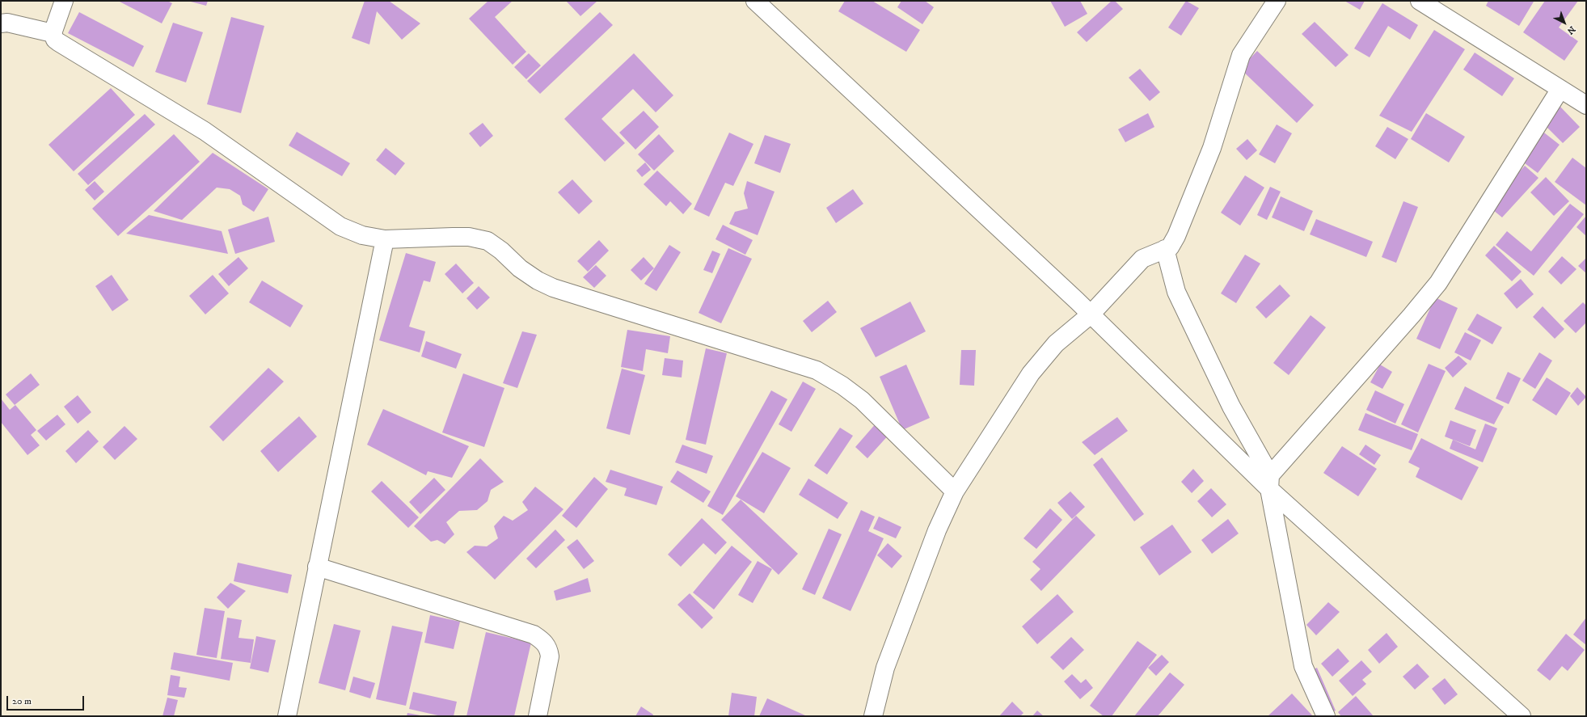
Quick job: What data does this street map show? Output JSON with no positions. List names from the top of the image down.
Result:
{
  "scale_bar": "20 m",
  "north": "bottom right"
}
